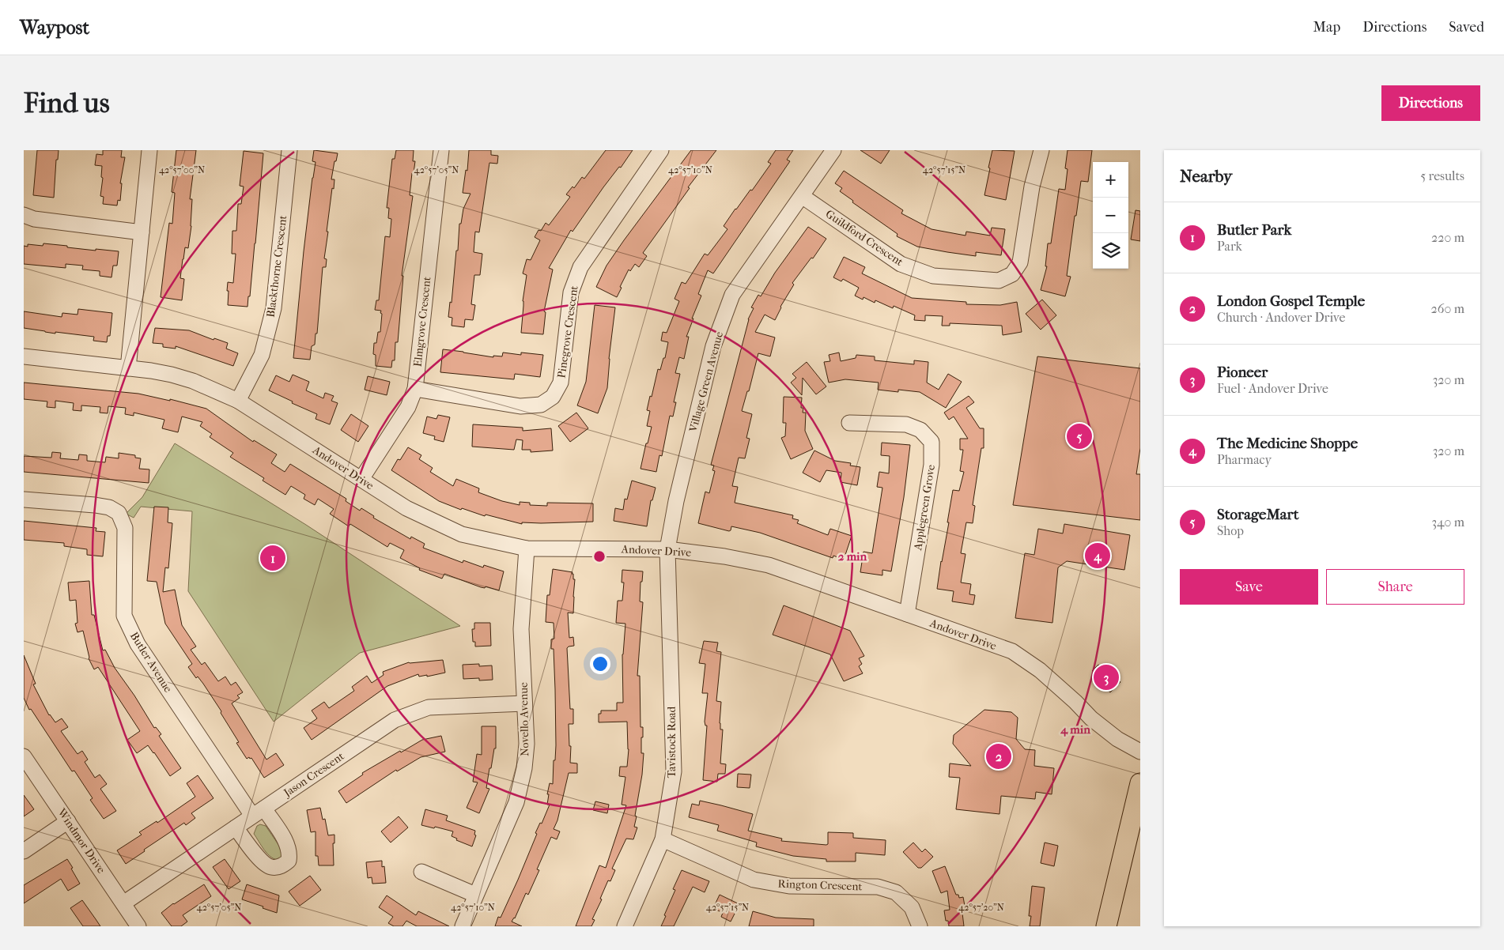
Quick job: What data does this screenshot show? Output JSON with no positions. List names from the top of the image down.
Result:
{
  "streets": {
    "street": [
      "Guildford Crescent",
      "Blackthorne Crescent",
      "Elmgrove Crescent",
      "Pinegrove Crescent",
      "Village Green Avenue",
      "Andover Drive",
      "Applegreen Grove",
      "Butler Avenue",
      "Novello Avenue",
      "Tavistock Road",
      "Jason Crescent",
      "Windmor Drive",
      "Rington Crescent"
    ]
  },
  "crossings": [
    ["Guildford Crescent", "Village Green Avenue"],
    ["Blackthorne Crescent", "Andover Drive"],
    ["Elmgrove Crescent", "Pinegrove Crescent"],
    ["Elmgrove Crescent", "Andover Drive"],
    ["Village Green Avenue", "Andover Drive"],
    ["Village Green Avenue", "Tavistock Road"],
    ["Andover Drive", "Applegreen Grove"],
    ["Andover Drive", "Novello Avenue"],
    ["Andover Drive", "Tavistock Road"],
    ["Butler Avenue", "Jason Crescent"],
    ["Novello Avenue", "Jason Crescent"],
    ["Tavistock Road", "Rington Crescent"],
    ["Jason Crescent", "Windmor Drive"]
  ],
  "page": {
    "header": "Waypost",
    "nav": ["Map", "Directions", "Saved"],
    "buttons": [
      "Directions",
      ["Save", "Share"]
    ],
    "title": "Find us",
    "heading": ["Nearby", "5 results"],
    "map_buttons": ["+", "−"],
    "list": [
      {
        "mark": "1",
        "name": "Butler Park",
        "note": "Park",
        "value": "220 m"
      },
      {
        "mark": "2",
        "name": "London Gospel Temple",
        "note": "Church · Andover Drive",
        "value": "260 m"
      },
      {
        "mark": "3",
        "name": "Pioneer",
        "note": "Fuel · Andover Drive",
        "value": "320 m"
      },
      {
        "mark": "4",
        "name": "The Medicine Shoppe",
        "note": "Pharmacy",
        "value": "320 m"
      },
      {
        "mark": "5",
        "name": "StorageMart",
        "note": "Shop",
        "value": "340 m"
      }
    ],
    "pins": [
      "5",
      "4",
      "1",
      "3",
      "2"
    ]
  },
  "coordinates": [
    "42°57'00\"N",
    "42°57'05\"N",
    "42°57'10\"N",
    "42°57'15\"N",
    "42°57'20\"N"
  ],
  "rings": ["2 min", "4 min"]
}
